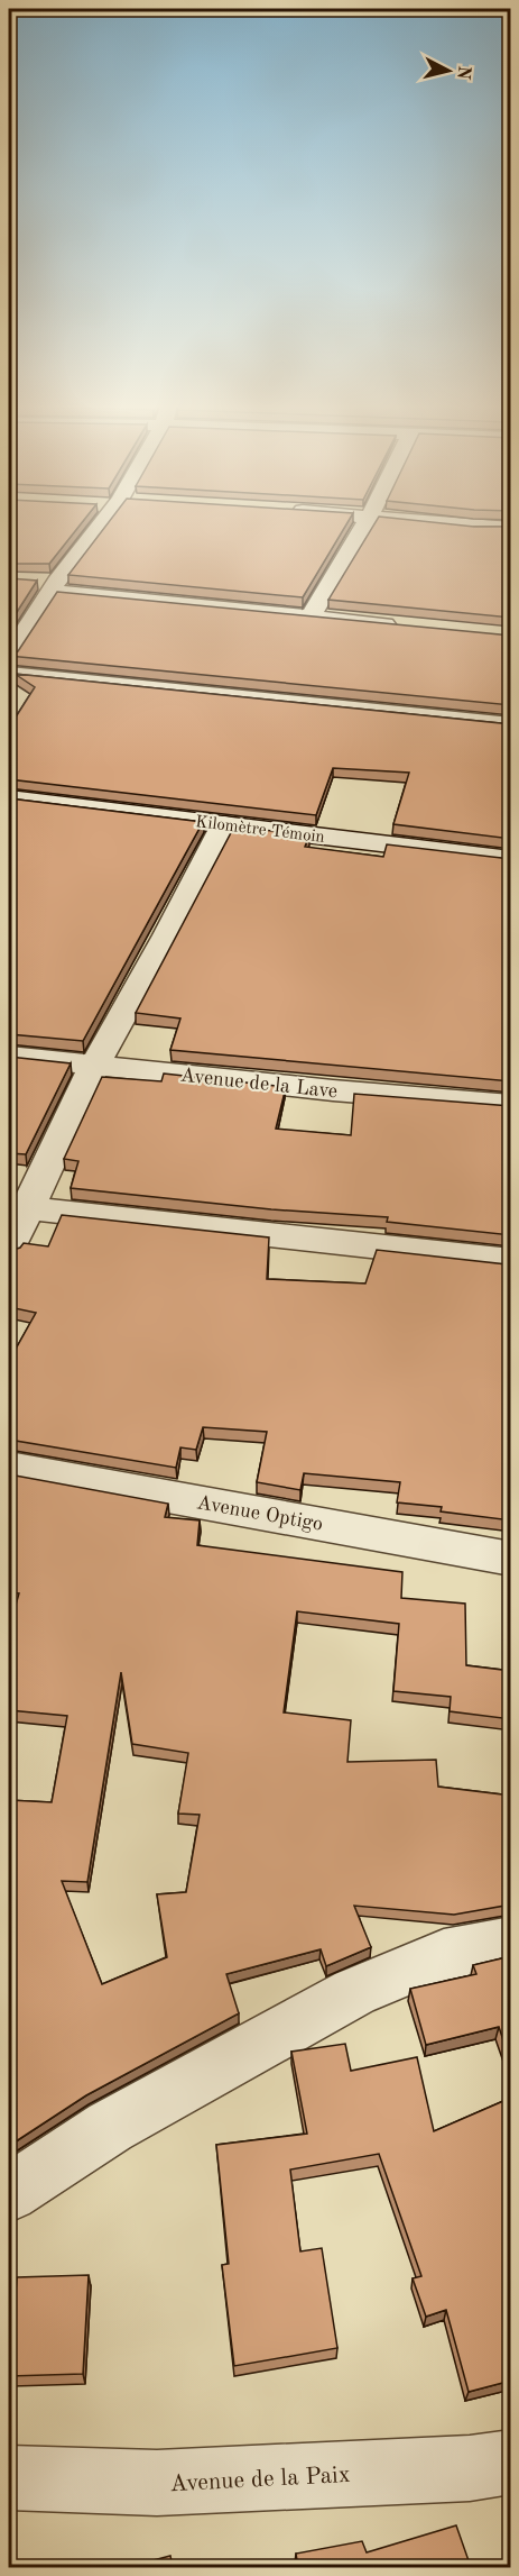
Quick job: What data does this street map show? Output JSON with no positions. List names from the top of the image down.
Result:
{
  "streets": {
    "street": [
      "Kilomètre Témoin",
      "Avenue de la Lave",
      "Avenue Optigo",
      "Avenue de la Paix"
    ]
  },
  "north": "right"
}
